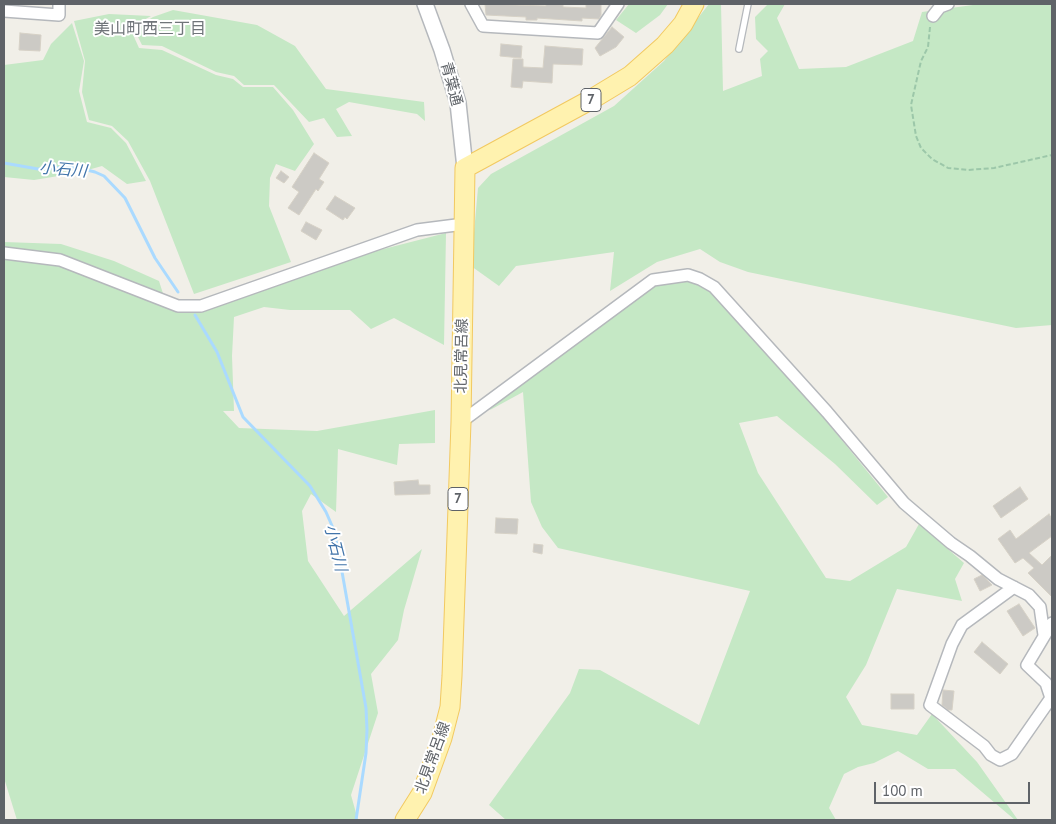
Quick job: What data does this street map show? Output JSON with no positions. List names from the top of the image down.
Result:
{
  "streets": {
    "main road": ["7", "北見常呂線"],
    "street": ["青葉通"]
  },
  "crossings": [
    ["青葉通", "7"],
    ["青葉通", "北見常呂線"],
    ["7", "北見常呂線"]
  ],
  "districts": ["美山町西三丁目"],
  "water": ["小石川"],
  "scale_bar": "100 m"
}
